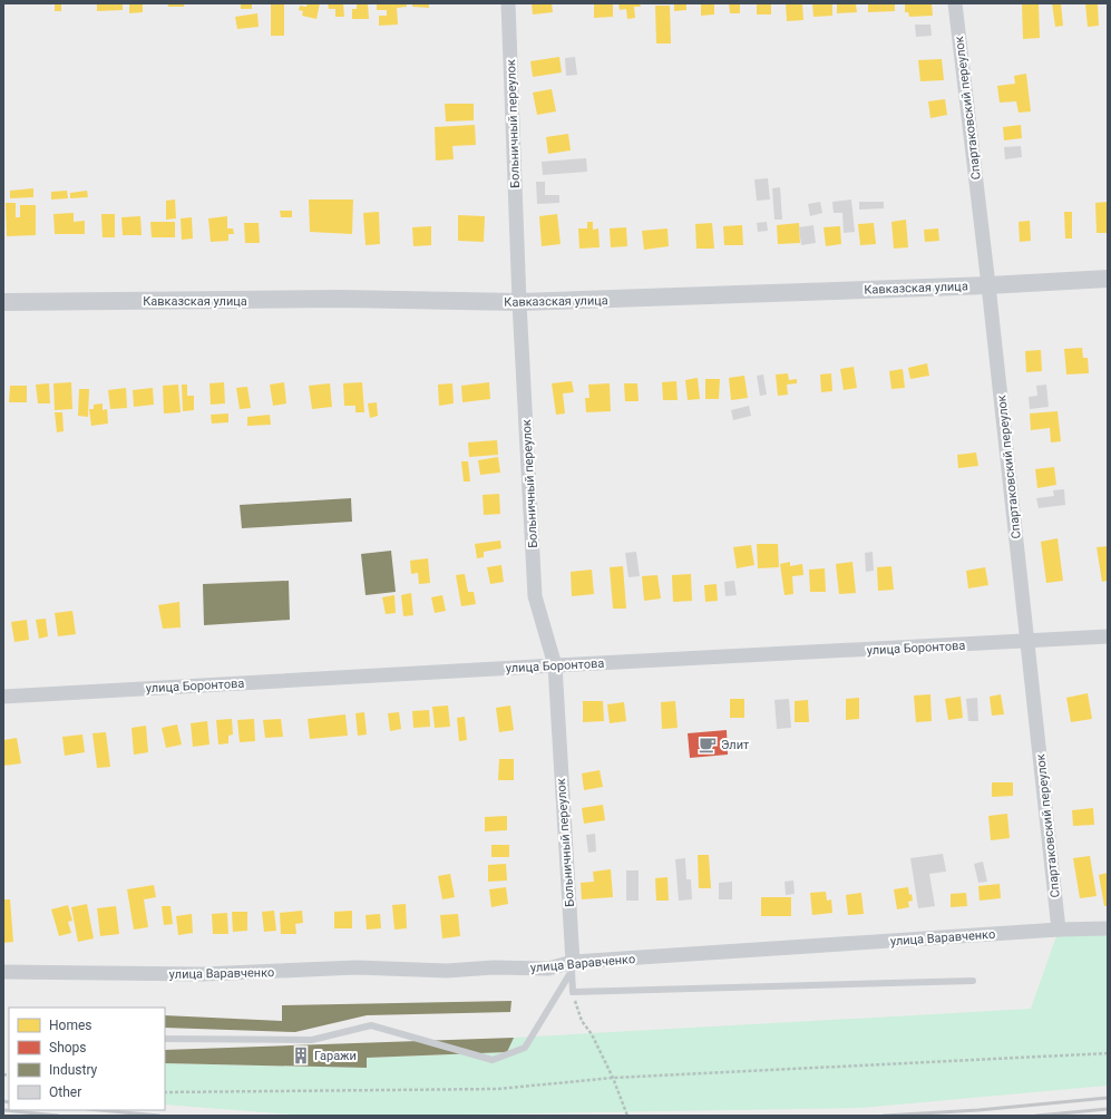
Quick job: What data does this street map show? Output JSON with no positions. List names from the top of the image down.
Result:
{
  "streets": {
    "street": [
      "Спартаковский переулок",
      "Больничный переулок",
      "Кавказская улица",
      "улица Боронтова",
      "улица Варавченко"
    ]
  },
  "crossings": [
    ["Спартаковский переулок", "Кавказская улица"],
    ["Спартаковский переулок", "улица Боронтова"],
    ["Спартаковский переулок", "улица Варавченко"],
    ["Больничный переулок", "Кавказская улица"],
    ["Больничный переулок", "улица Боронтова"],
    ["Больничный переулок", "улица Варавченко"]
  ],
  "places": {
    "cafe": ["Элит"],
    "building": ["Гаражи"]
  },
  "legend": [
    "Homes",
    "Shops",
    "Industry",
    "Other"
  ]
}
